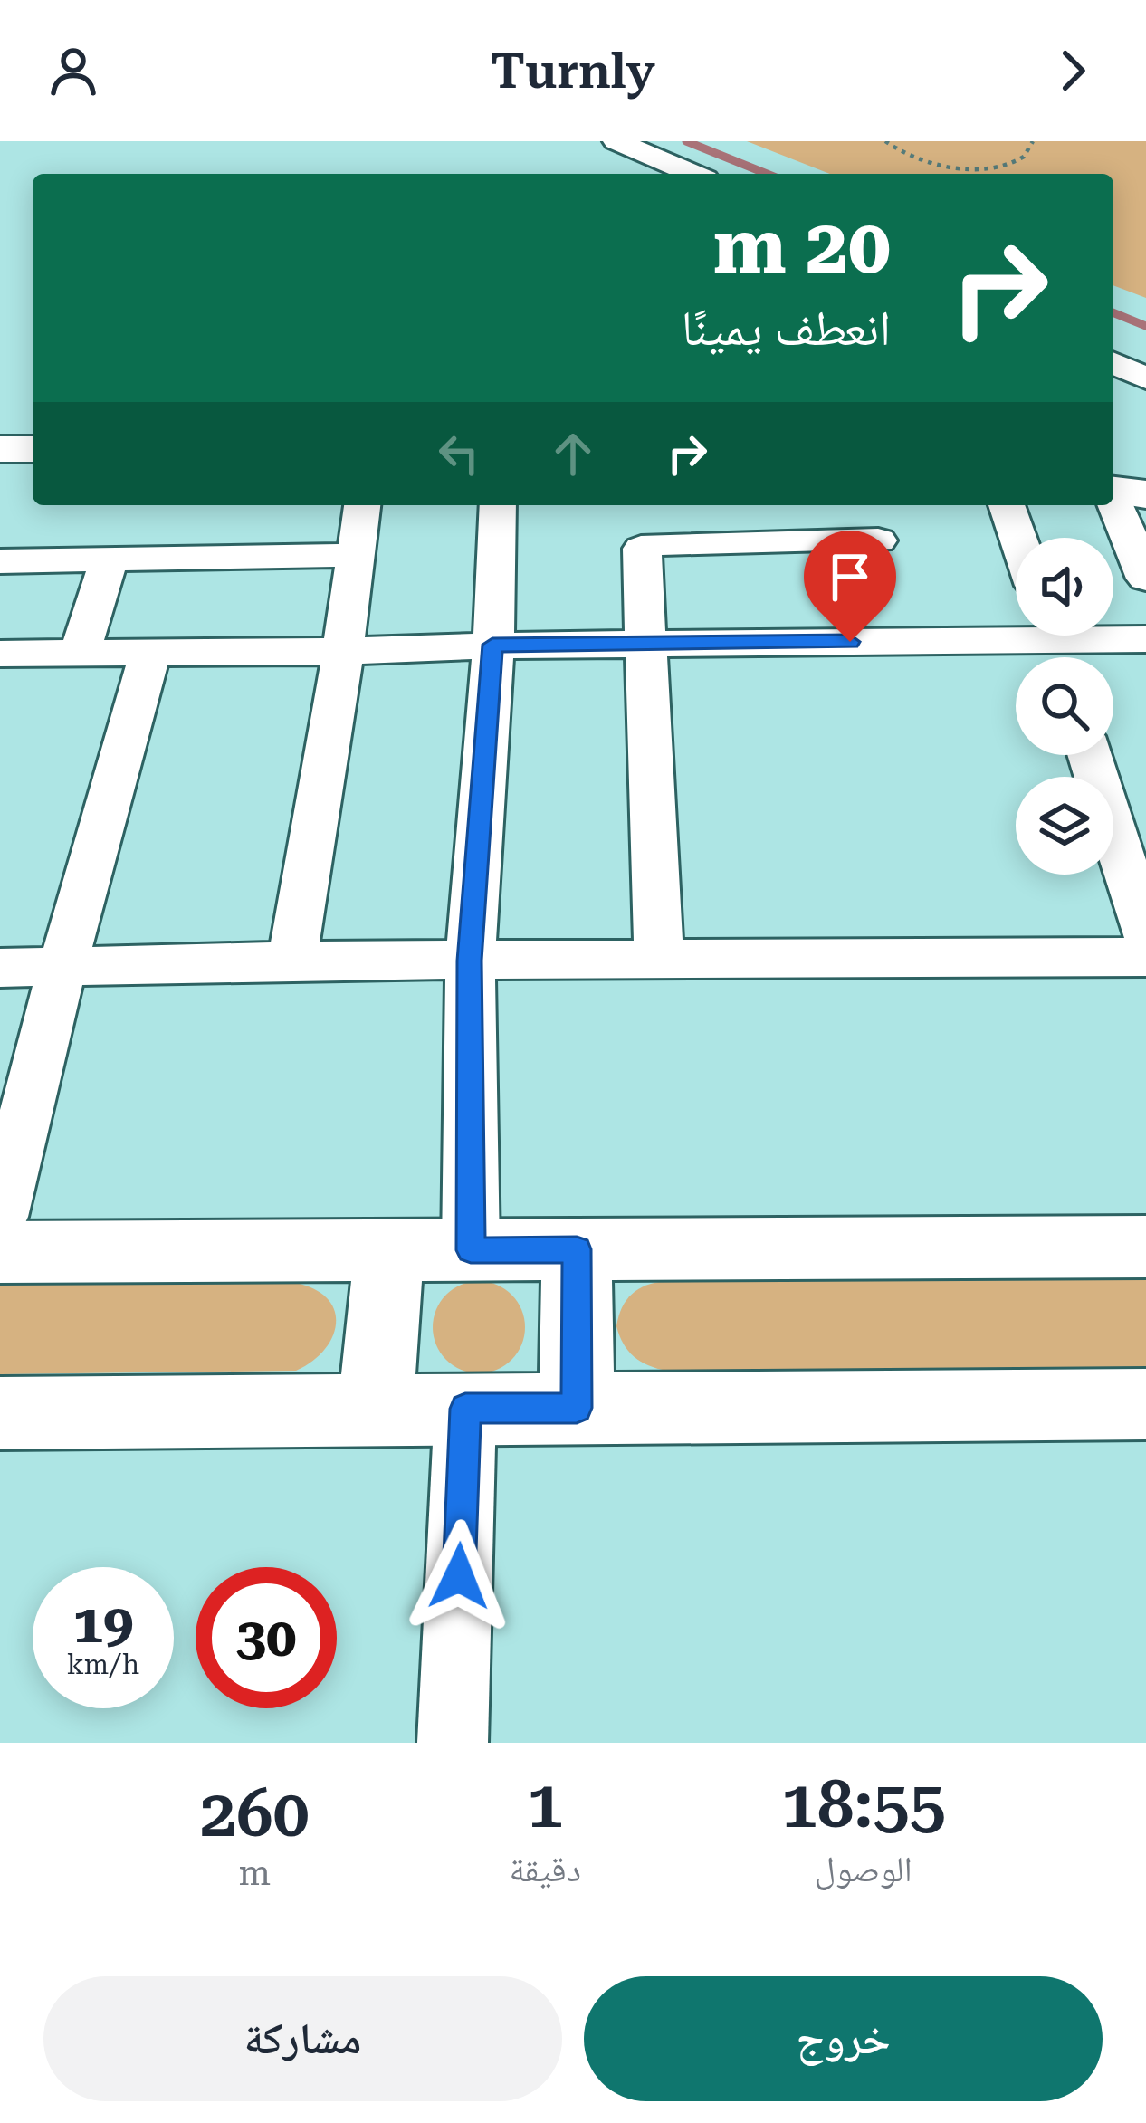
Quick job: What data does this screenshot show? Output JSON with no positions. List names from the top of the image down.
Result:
{
  "page": {
    "header": "Turnly",
    "turn": ["20 m", "انعطف يمينًا"],
    "speed": "19 km/h",
    "limit": "30",
    "eta": [
      "18:55",
      "الوصول",
      "1",
      "دقيقة",
      "260",
      "m"
    ],
    "buttons": ["خروج", "مشاركة"]
  }
}
